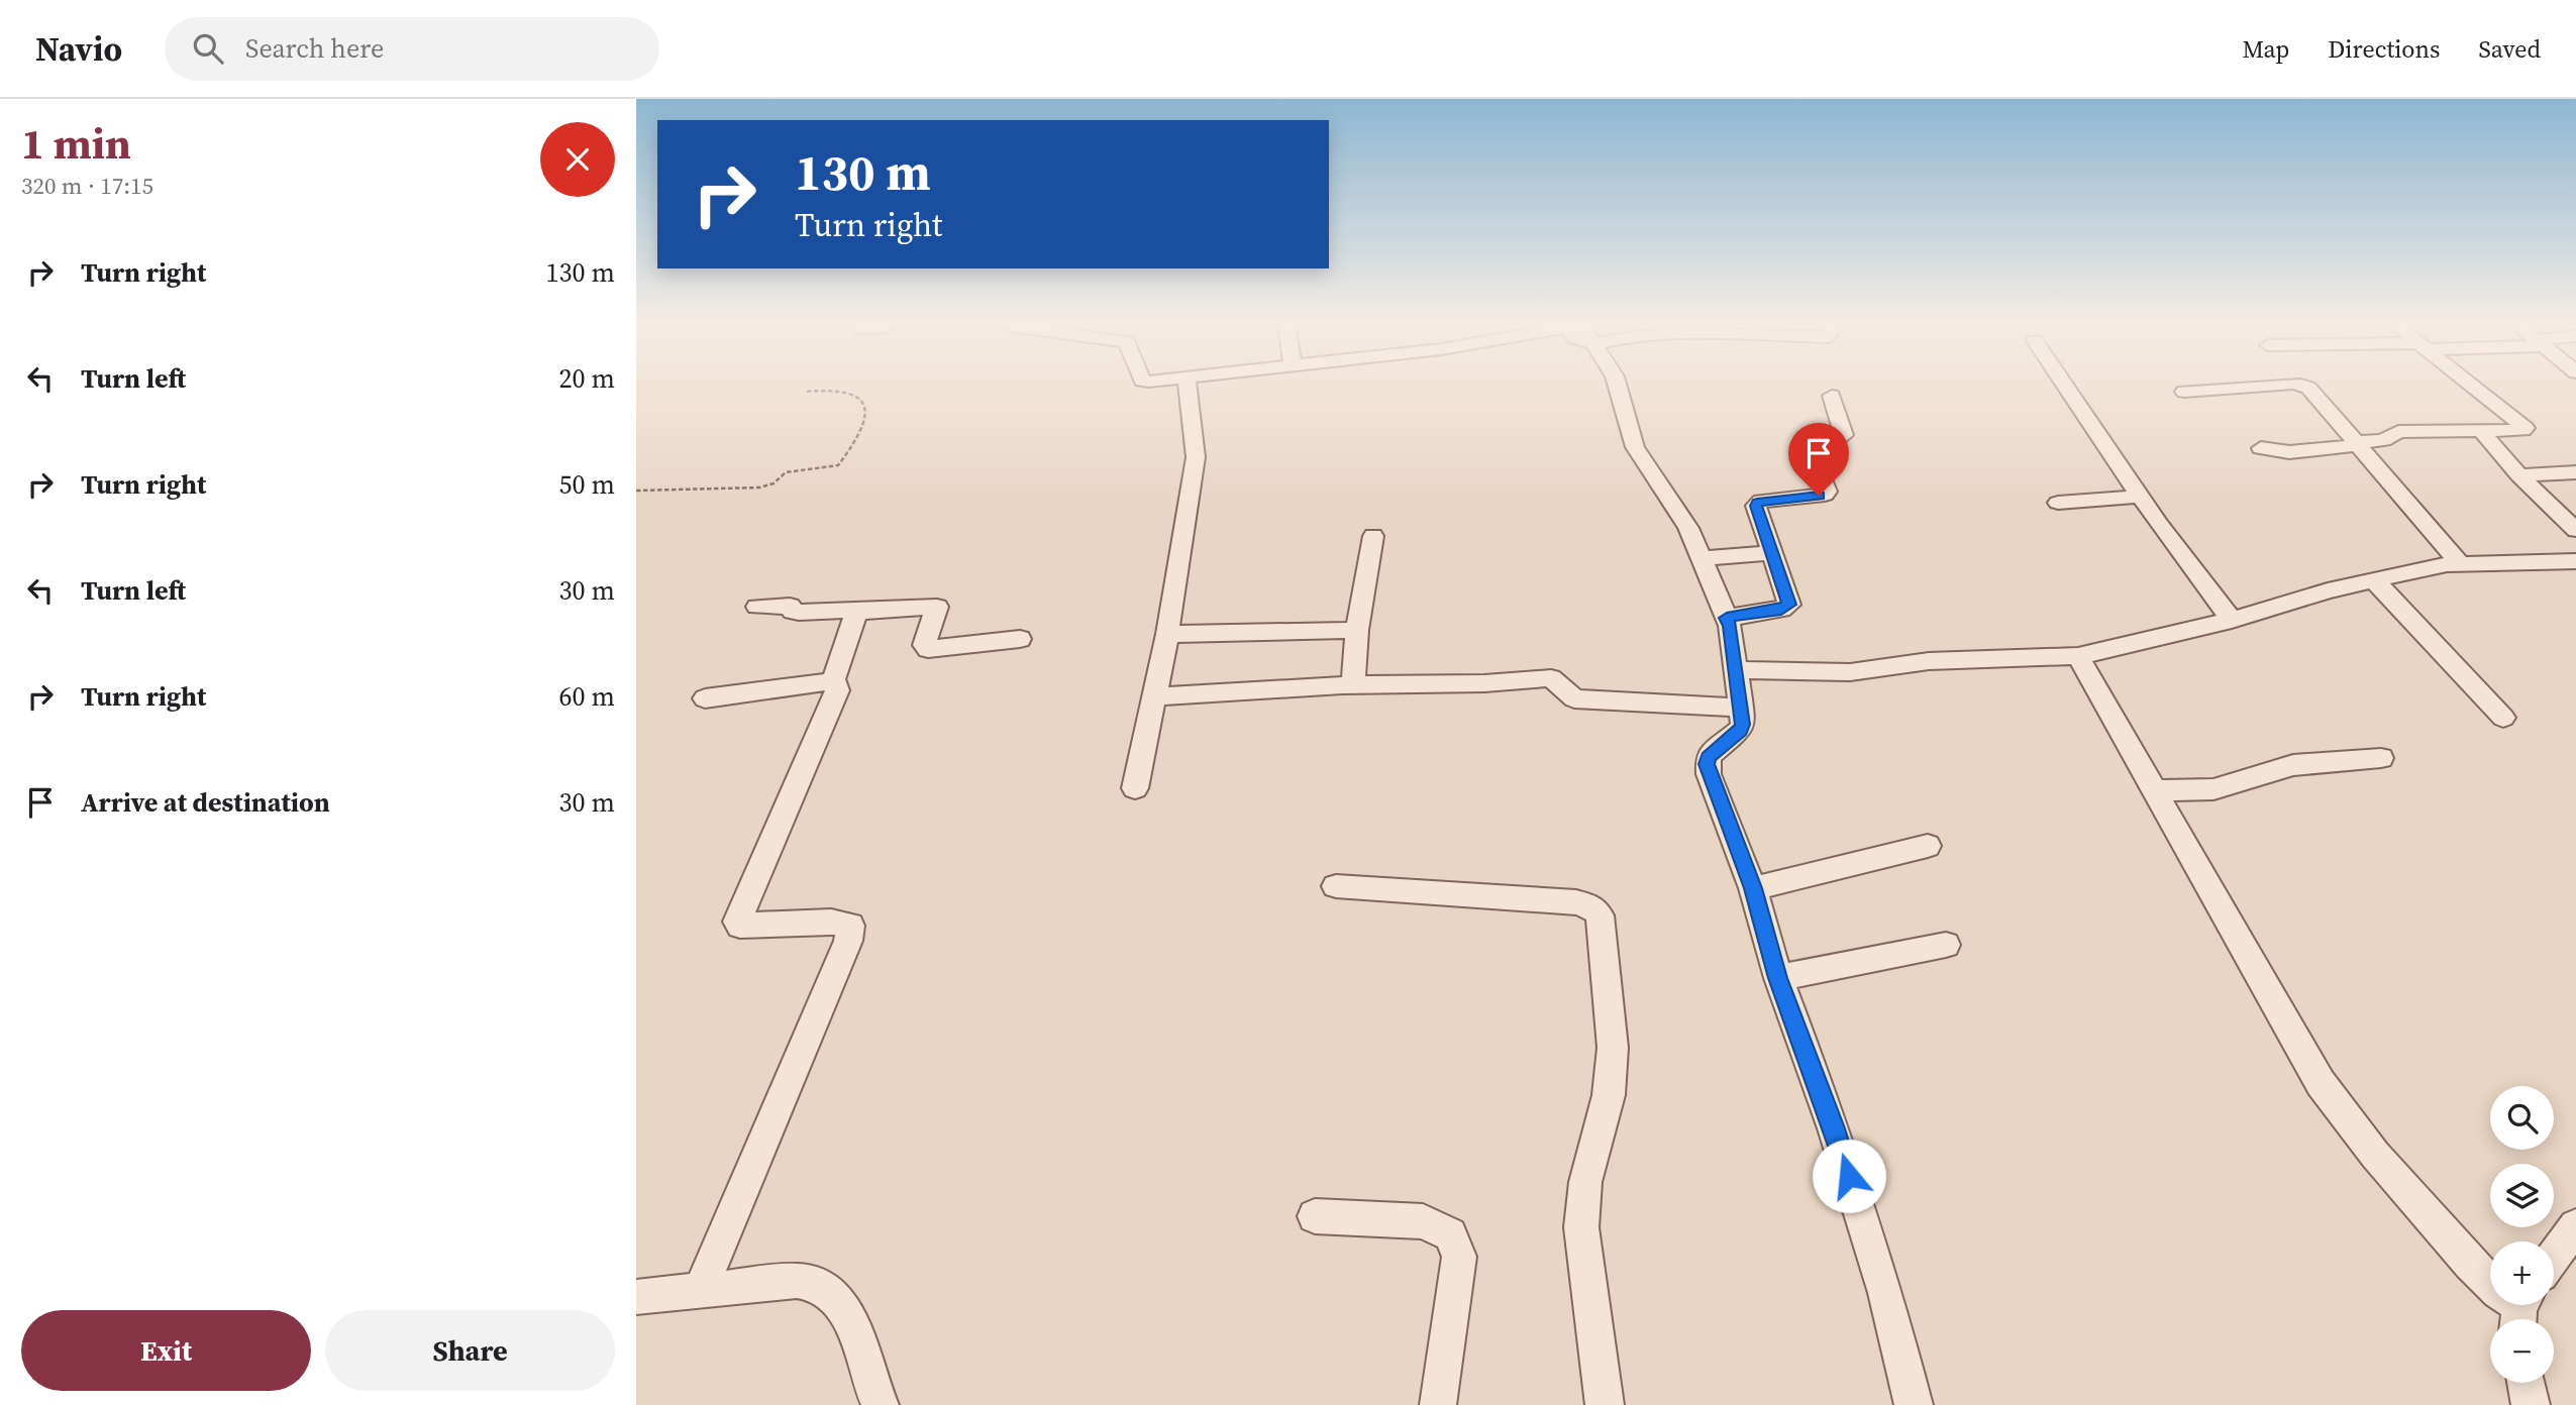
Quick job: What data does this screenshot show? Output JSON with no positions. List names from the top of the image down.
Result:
{
  "page": {
    "header": "Navio",
    "search": "Search here",
    "nav": ["Map", "Directions", "Saved"],
    "heading": ["1 min", "320 m · 17:15"],
    "turn": ["130 m", "Turn right"],
    "list": [
      {
        "name": "Turn right",
        "value": "130 m"
      },
      {
        "name": "Turn left",
        "value": "20 m"
      },
      {
        "name": "Turn right",
        "value": "50 m"
      },
      {
        "name": "Turn left",
        "value": "30 m"
      },
      {
        "name": "Turn right",
        "value": "60 m"
      },
      {
        "name": "Arrive at destination",
        "value": "30 m"
      }
    ],
    "map_buttons": ["+", "−"],
    "buttons": ["Exit", "Share"]
  }
}
